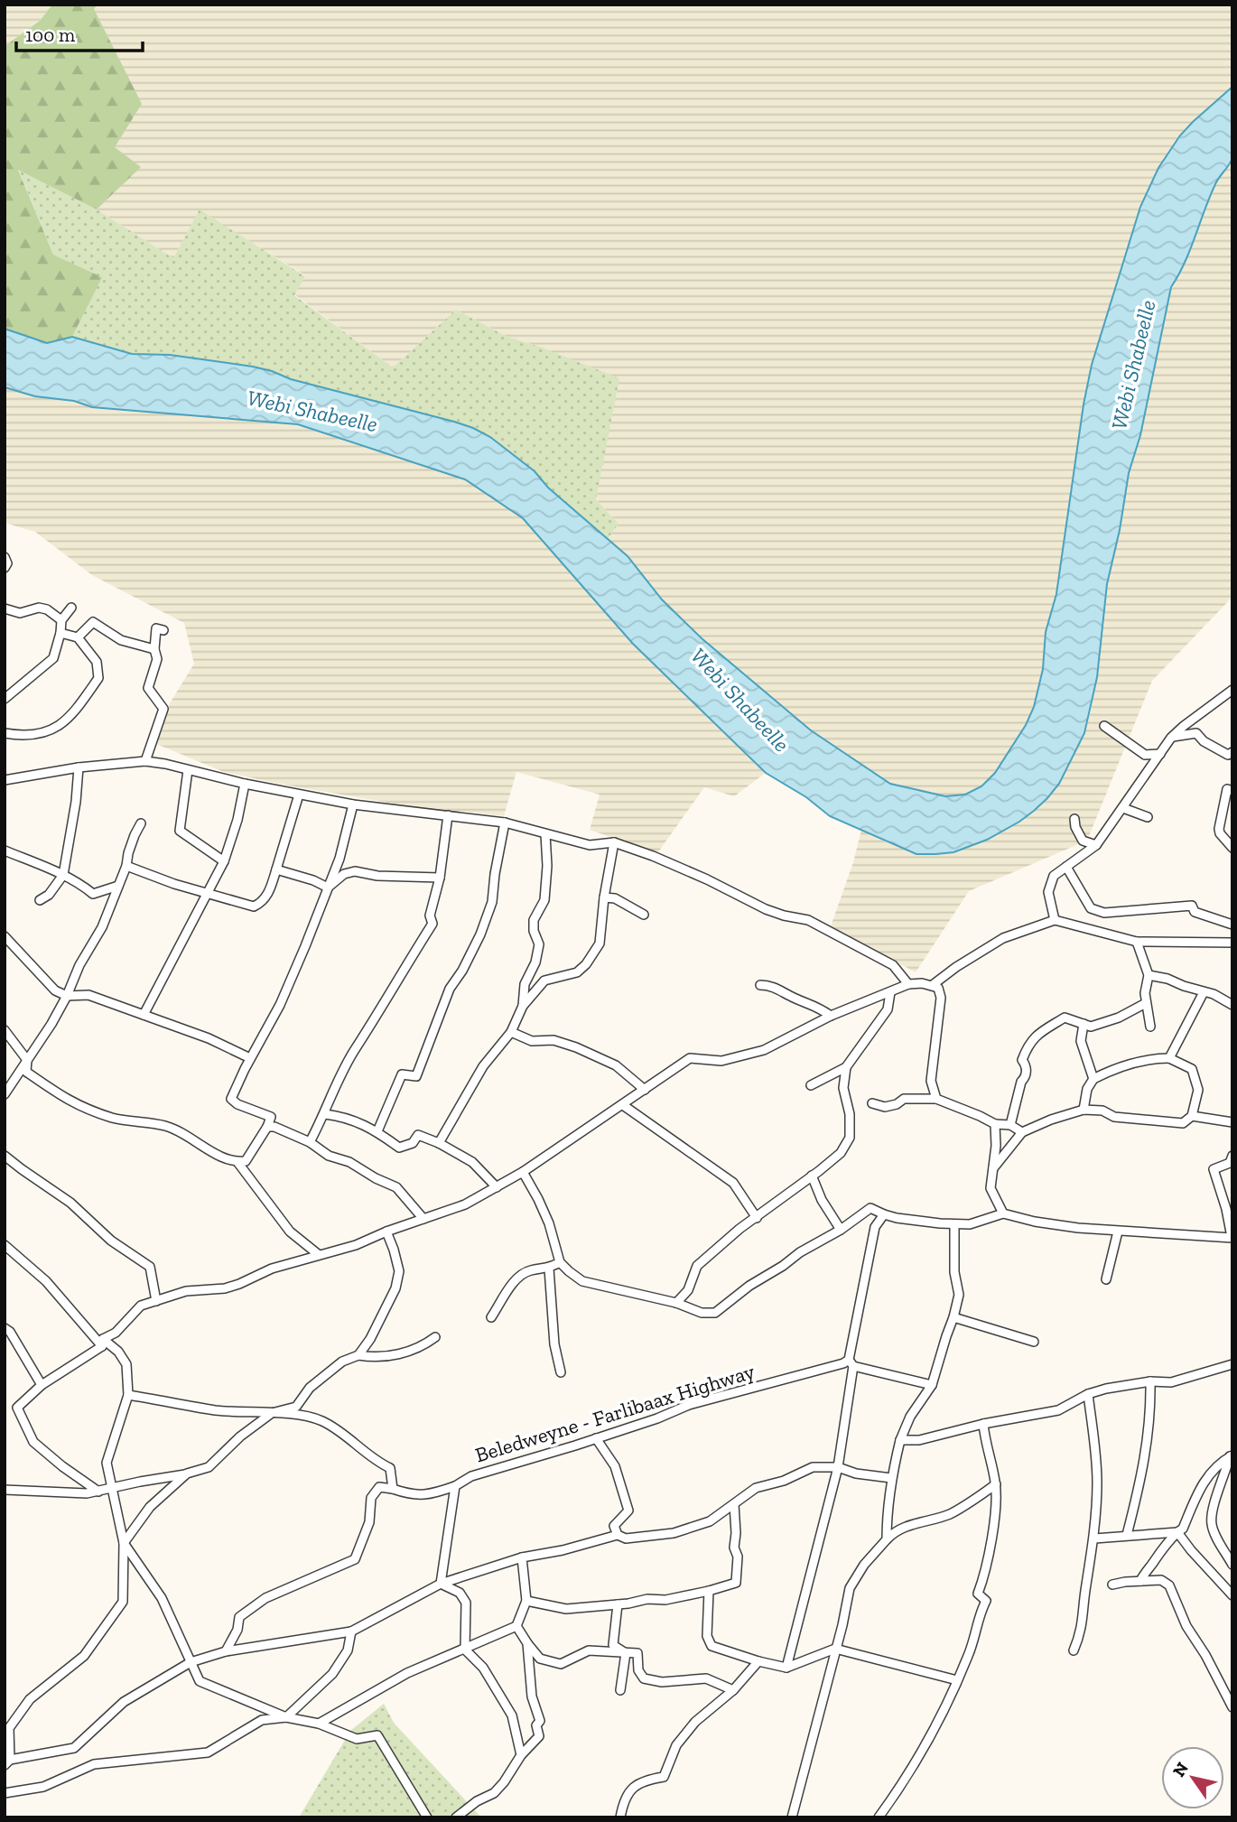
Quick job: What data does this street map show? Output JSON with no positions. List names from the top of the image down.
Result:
{
  "streets": {
    "street": ["Beledweyne - Farlibaax Highway"]
  },
  "water": ["Webi Shabeelle"],
  "scale_bar": "100 m",
  "north": "top left"
}
